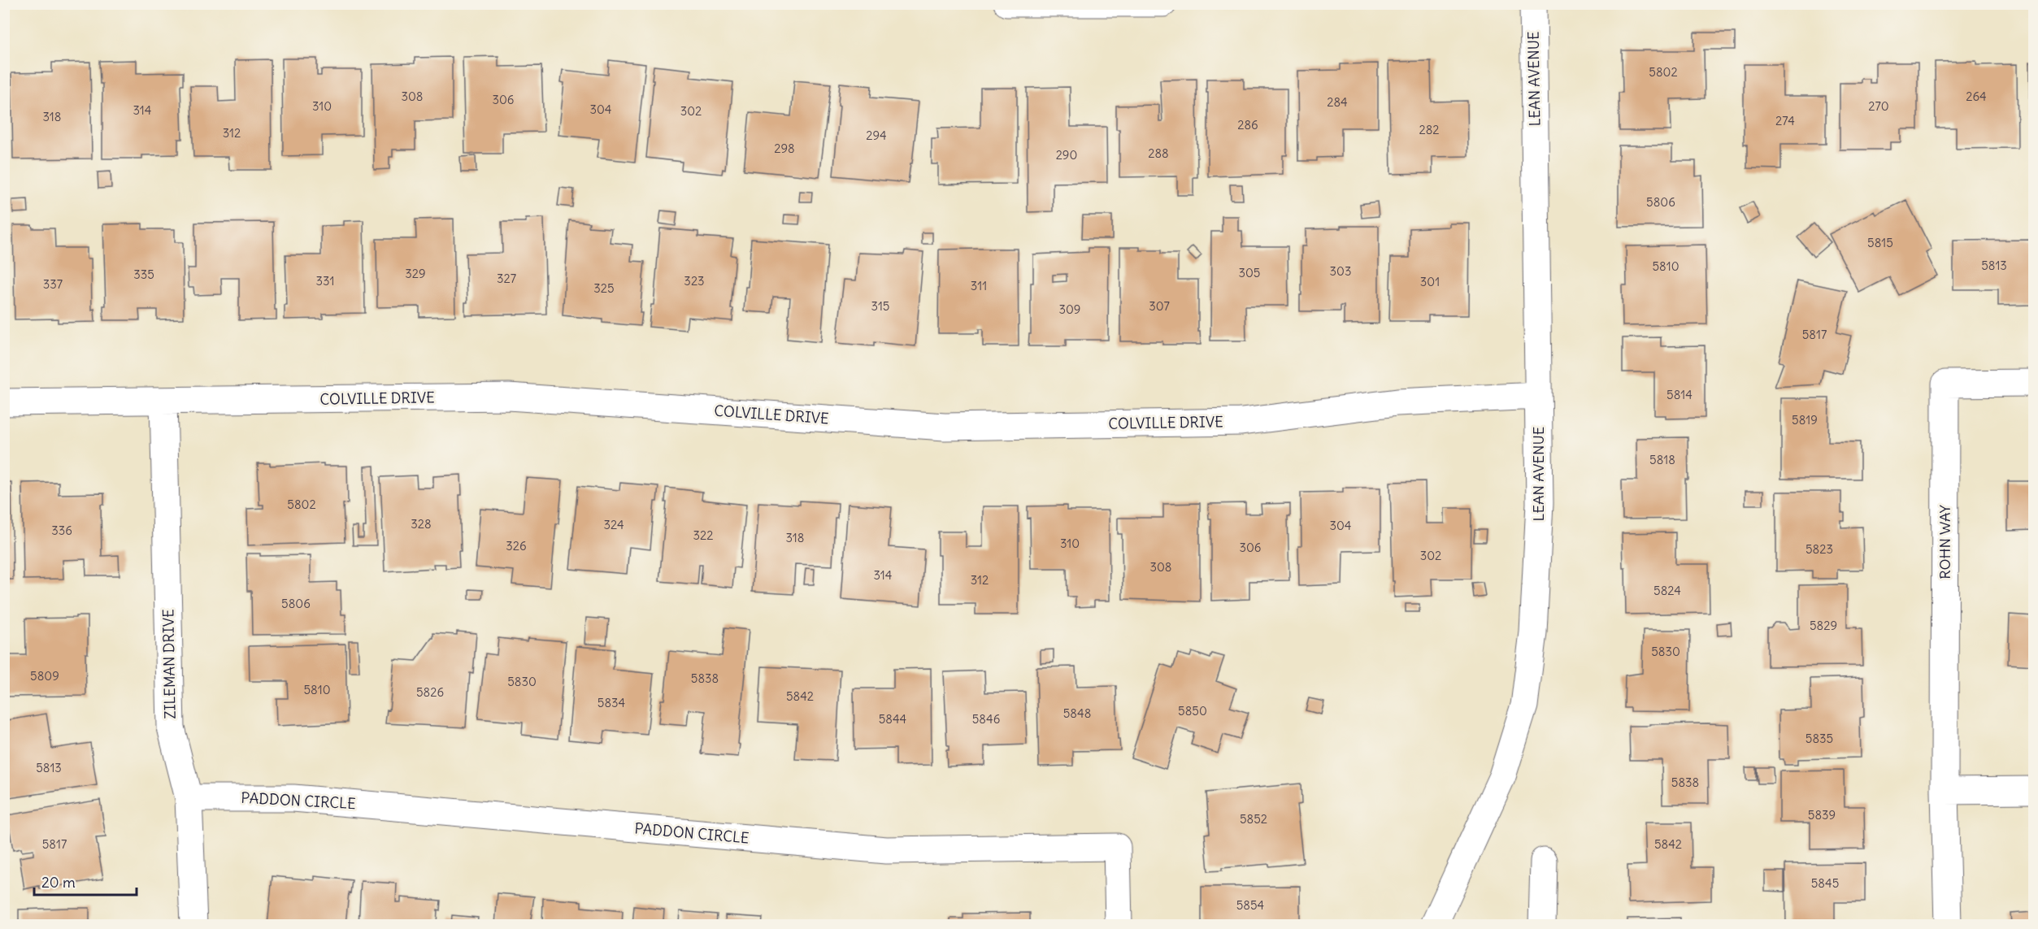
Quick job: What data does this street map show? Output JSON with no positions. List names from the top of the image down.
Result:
{
  "streets": {
    "street": [
      "LEAN AVENUE",
      "COLVILLE DRIVE",
      "ROHN WAY",
      "ZILEMAN DRIVE",
      "PADDON CIRCLE"
    ]
  },
  "crossings": [
    ["LEAN AVENUE", "COLVILLE DRIVE"],
    ["COLVILLE DRIVE", "ZILEMAN DRIVE"],
    ["ZILEMAN DRIVE", "PADDON CIRCLE"]
  ],
  "house_numbers": [
    "5802",
    "308",
    "264",
    "306",
    "284",
    "310",
    "270",
    "304",
    "314",
    "302",
    "318",
    "274",
    "286",
    "282",
    "312",
    "294",
    "298",
    "288",
    "290",
    "5806",
    "5815",
    "5813",
    "5810",
    "303",
    "305",
    "329",
    "335",
    "327",
    "331",
    "323",
    "301",
    "337",
    "311",
    "325",
    "315",
    "307",
    "309",
    "5817",
    "5814",
    "5819",
    "5818",
    "5802",
    "328",
    "324",
    "304",
    "336",
    "322",
    "318",
    "310",
    "326",
    "306",
    "5823",
    "302",
    "308",
    "314",
    "312",
    "5824",
    "5806",
    "5829",
    "5830",
    "5809",
    "5838",
    "5830",
    "5810",
    "5826",
    "5842",
    "5834",
    "5850",
    "5848",
    "5844",
    "5846",
    "5835",
    "5813",
    "5838",
    "5839",
    "5852",
    "5817",
    "5842",
    "5845",
    "5854"
  ],
  "scale_bar": "20 m"
}
